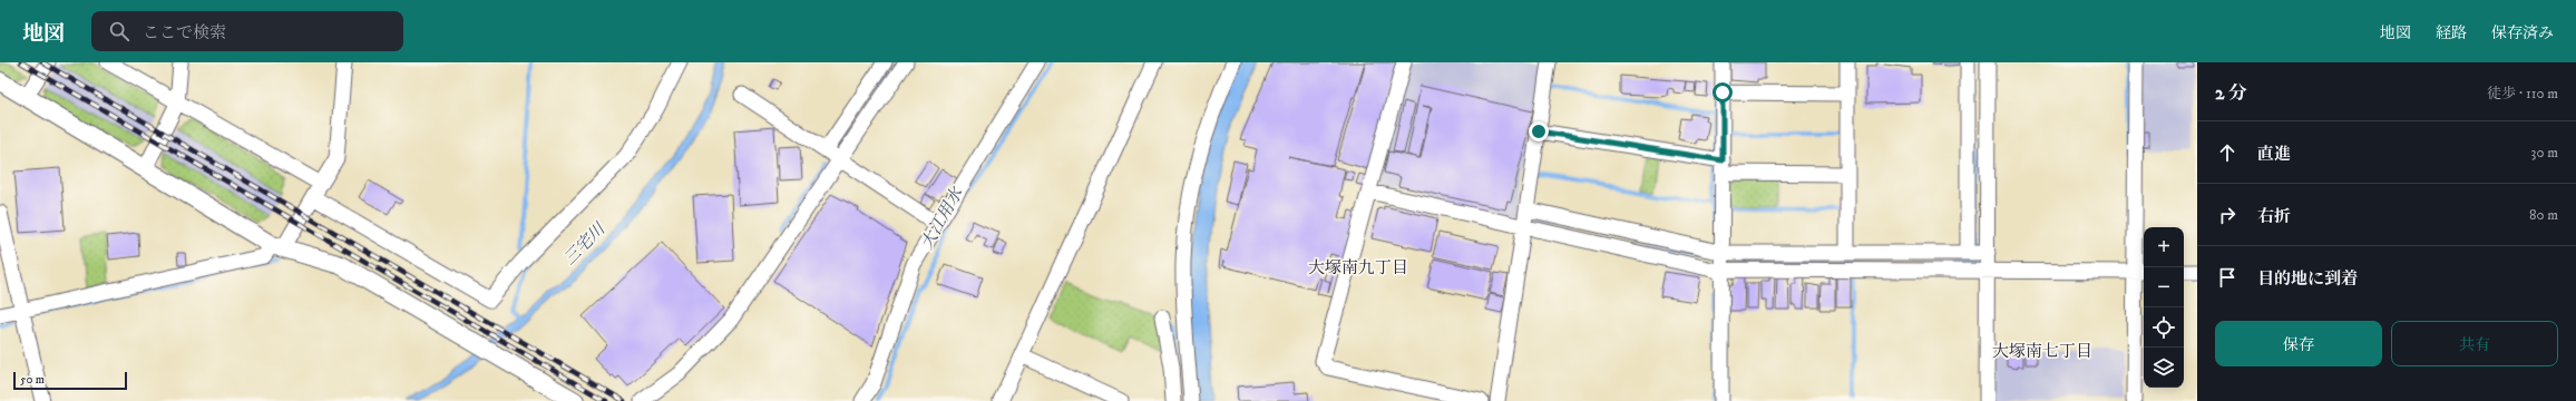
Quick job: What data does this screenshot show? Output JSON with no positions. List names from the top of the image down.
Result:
{
  "districts": ["大塚南九丁目", "大塚南七丁目"],
  "water": ["大江用水", "三宅川"],
  "scale_bar": "50 m",
  "page": {
    "header": "地図",
    "search": "ここで検索",
    "nav": ["地図", "経路", "保存済み"],
    "heading": ["2 分", "徒歩 · 110 m"],
    "list": [
      ["直進", "30 m"],
      ["右折", "80 m"],
      "目的地に到着"
    ],
    "map_buttons": ["+", "−"],
    "buttons": ["保存", "共有"],
    "scale": "50 m"
  }
}
